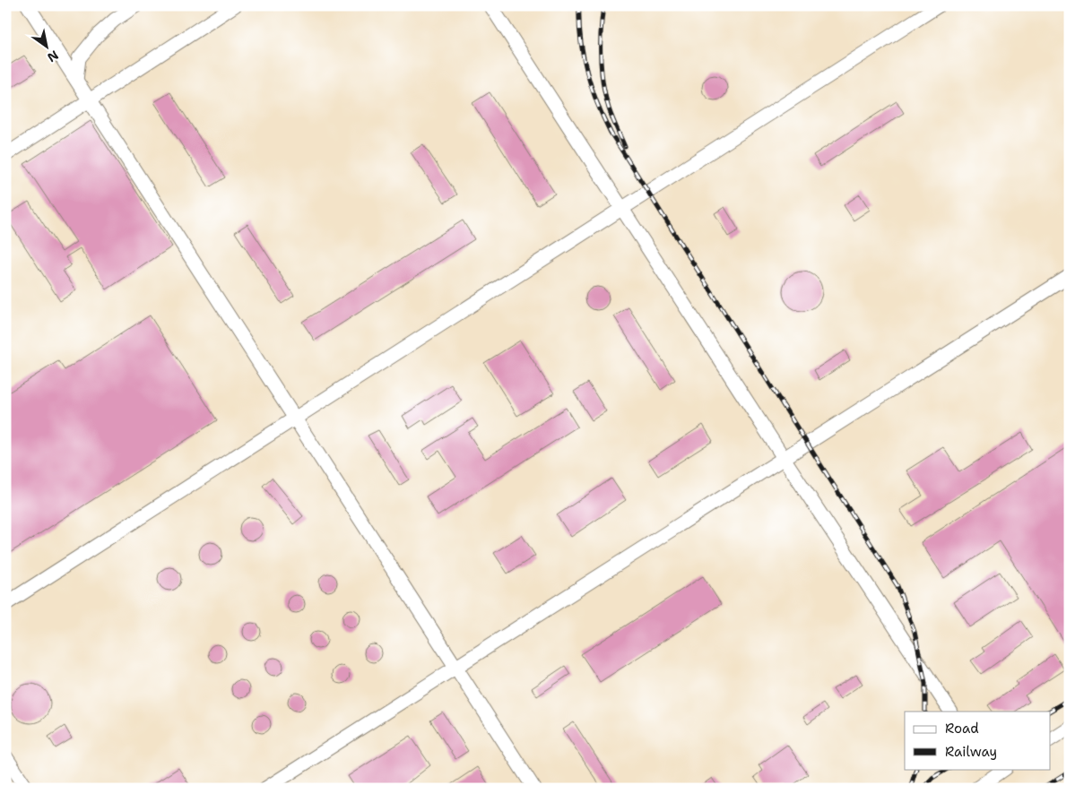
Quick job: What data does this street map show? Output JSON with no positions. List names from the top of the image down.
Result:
{
  "legend": ["Road", "Railway"],
  "north": "bottom right"
}
